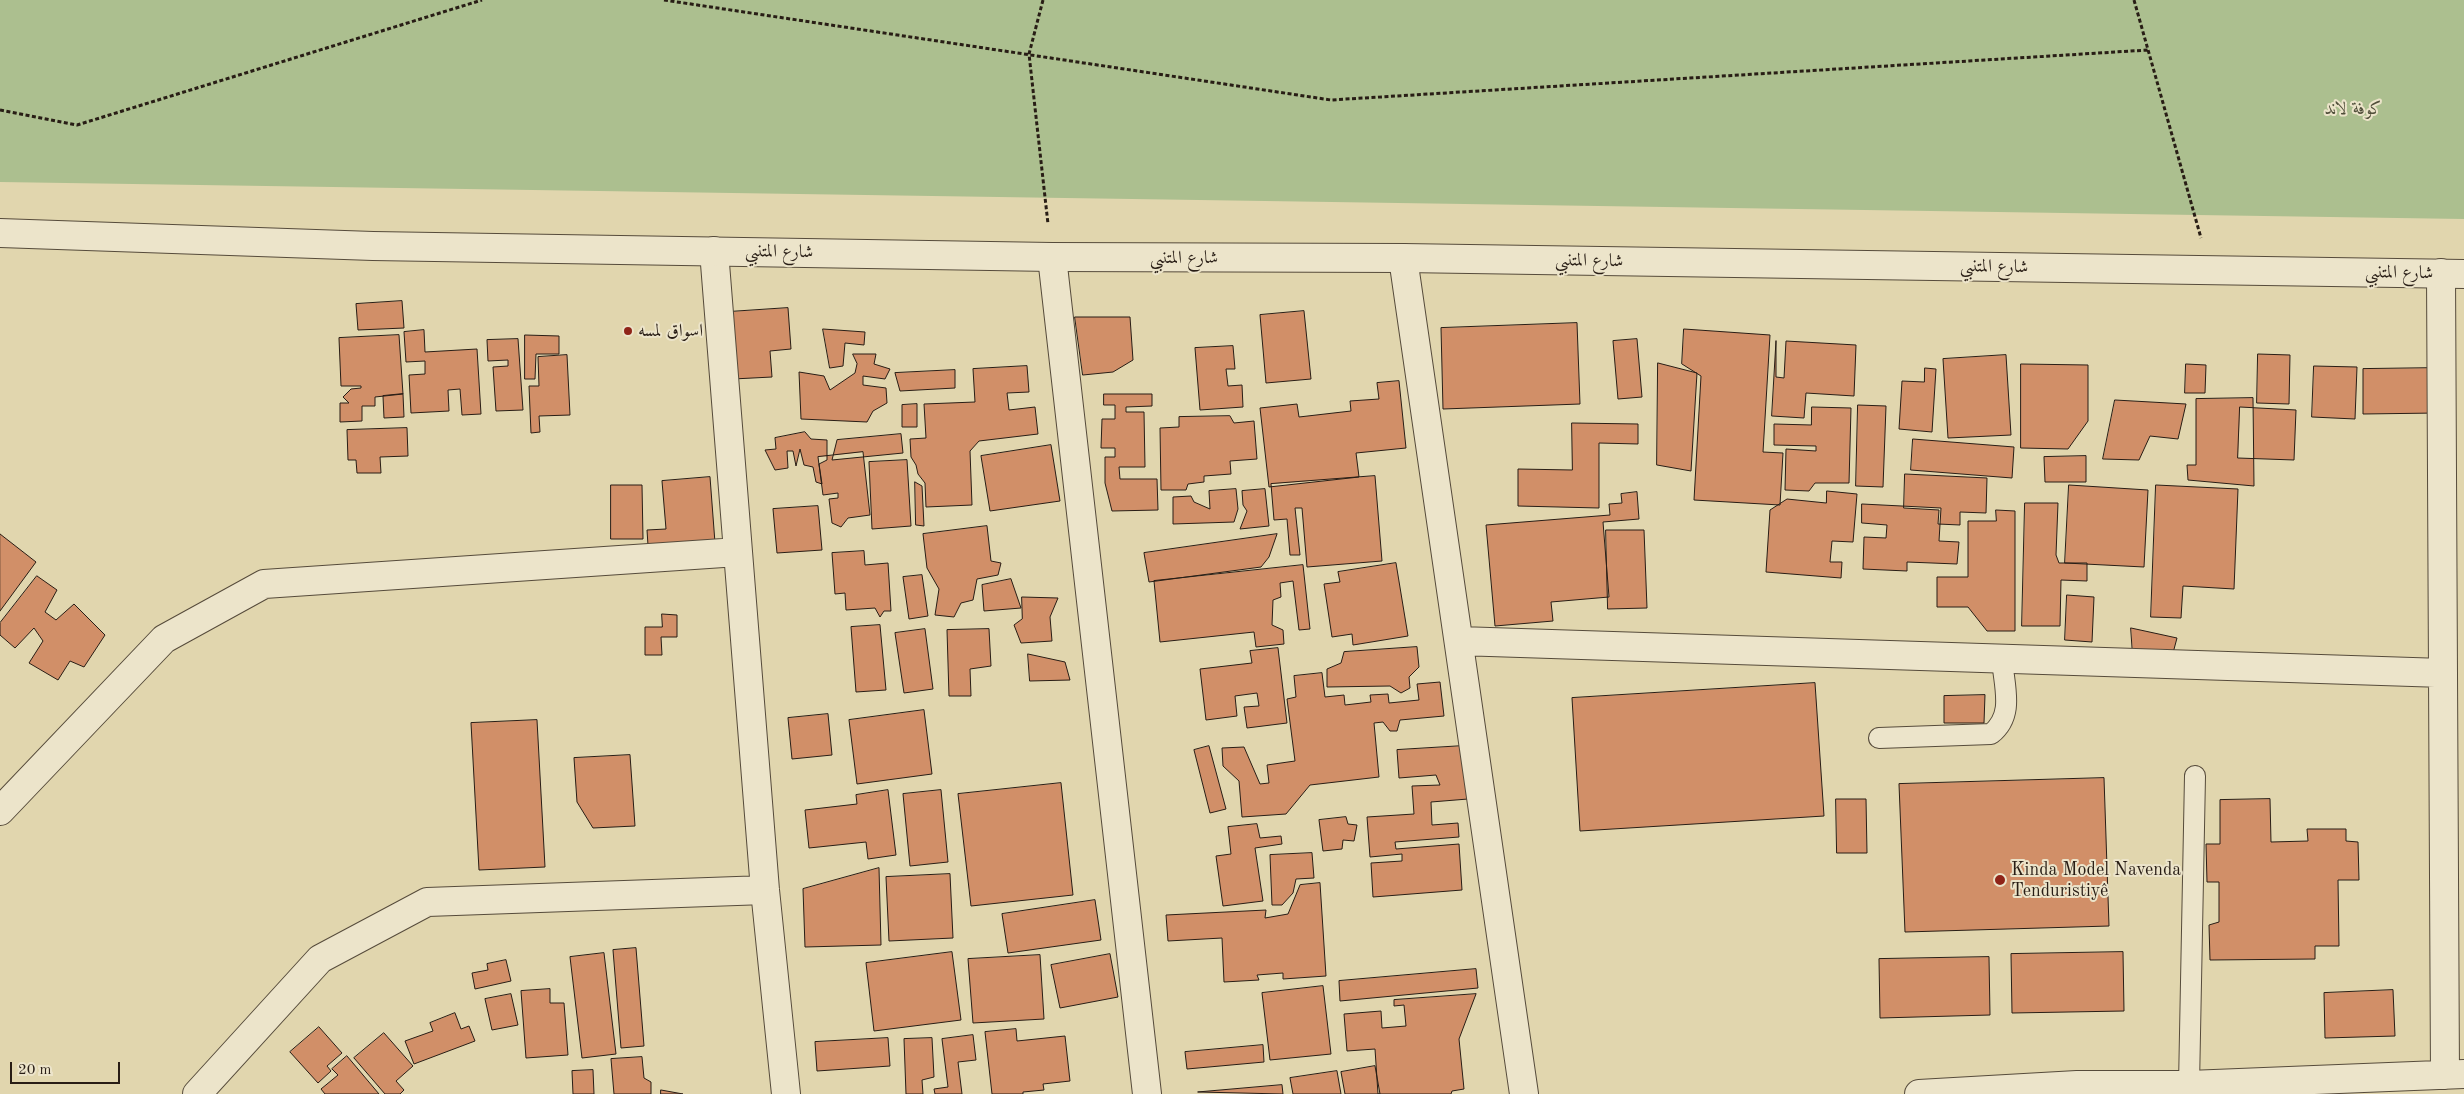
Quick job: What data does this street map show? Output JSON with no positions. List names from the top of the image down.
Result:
{
  "streets": {
    "street": ["شارع المتنبي"]
  },
  "parks": ["كوفة لاند"],
  "places": ["اسواق لمسه", "Kinda Model Navenda Tenduristiyê"],
  "scale_bar": "20 m"
}
